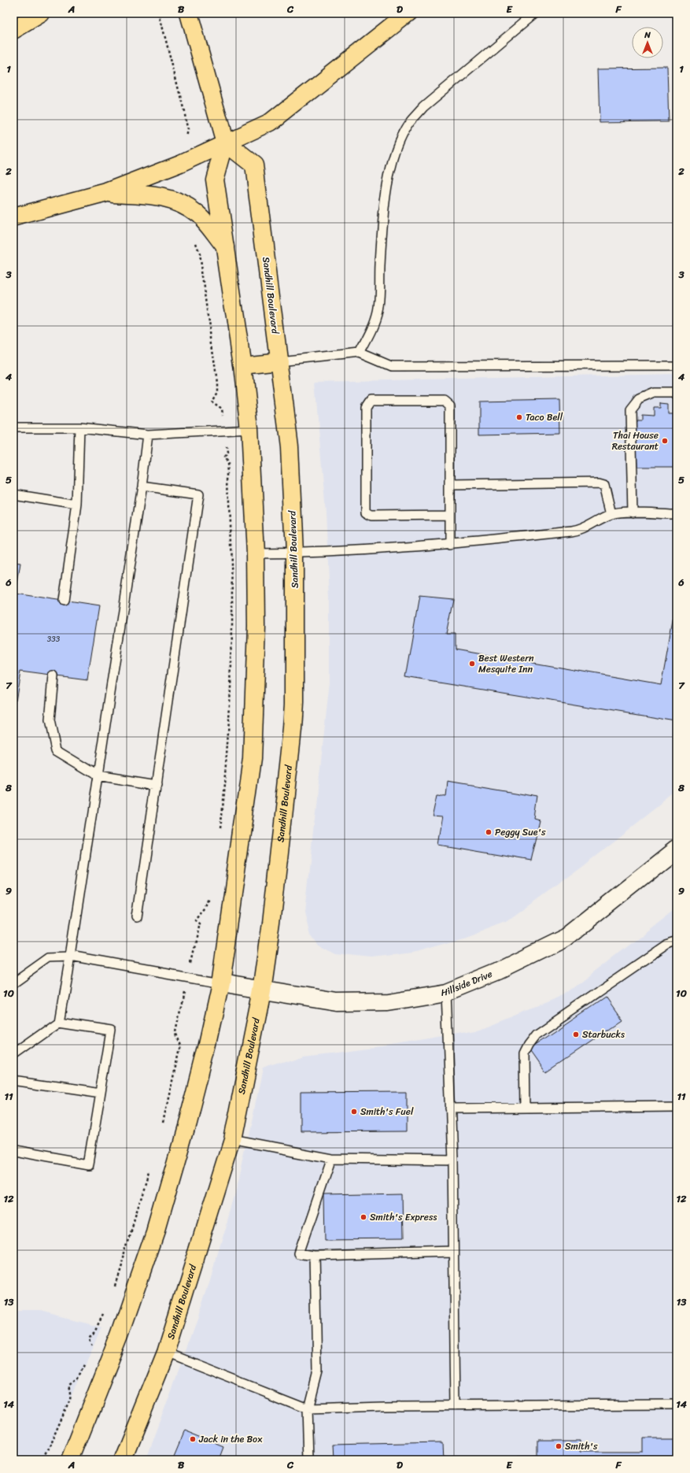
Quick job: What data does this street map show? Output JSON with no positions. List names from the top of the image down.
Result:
{
  "streets": {
    "main road": ["Sandhill Boulevard", "Hillside Drive"]
  },
  "crossings": [
    ["Sandhill Boulevard", "Hillside Drive"]
  ],
  "places": [
    "Taco Bell",
    "Thai House Restaurant",
    "Best Western Mesquite Inn",
    "Peggy Sue's",
    "Starbucks",
    "Smith's Fuel",
    "Smith's Express",
    "Jack in the Box",
    "Smith's"
  ],
  "house_numbers": ["333"],
  "north": "top",
  "grid": {
    "columns": [
      "A",
      "B",
      "C",
      "D",
      "E",
      "F"
    ],
    "rows": [
      "1",
      "2",
      "3",
      "4",
      "5",
      "6",
      "7",
      "8",
      "9",
      "10",
      "11",
      "12",
      "13",
      "14"
    ]
  }
}
